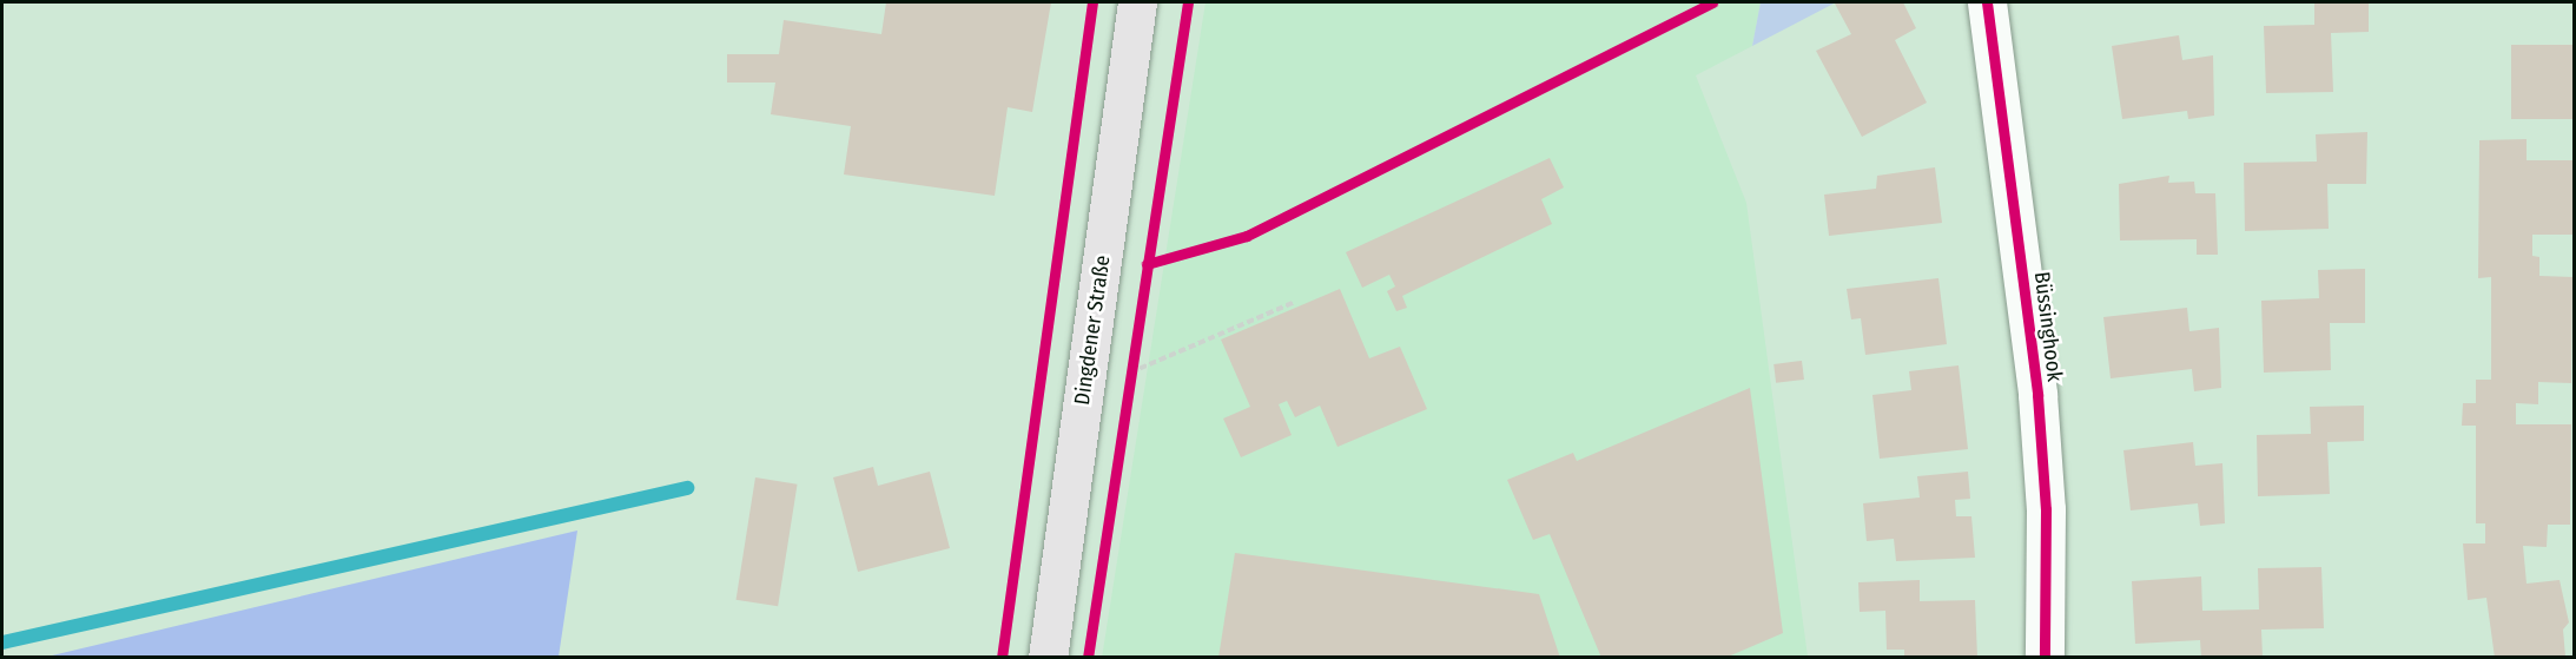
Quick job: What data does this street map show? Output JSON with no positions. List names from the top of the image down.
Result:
{
  "streets": {
    "main road": ["Dingdener Straße"],
    "street": ["Büssinghook"]
  }
}
